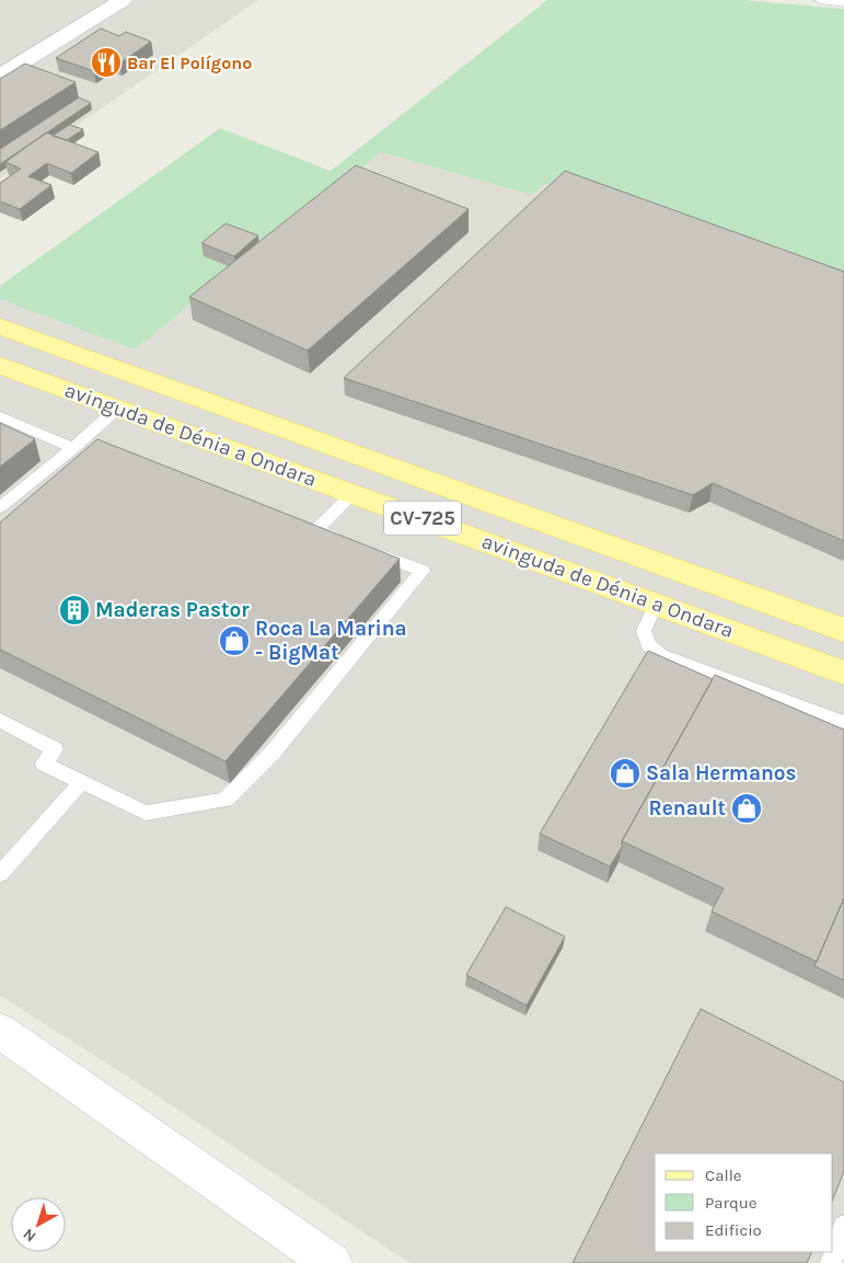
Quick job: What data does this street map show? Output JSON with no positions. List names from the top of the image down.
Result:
{
  "streets": {
    "main road": ["avinguda de Dénia a Ondara", "CV-725"]
  },
  "places": {
    "restaurant": ["Bar El Polígono"],
    "building": ["Maderas Pastor"],
    "shop": ["Roca La Marina - BigMat", "Sala Hermanos", "Renault"]
  },
  "legend": ["Calle", "Parque", "Edificio"],
  "north": "bottom left"
}
